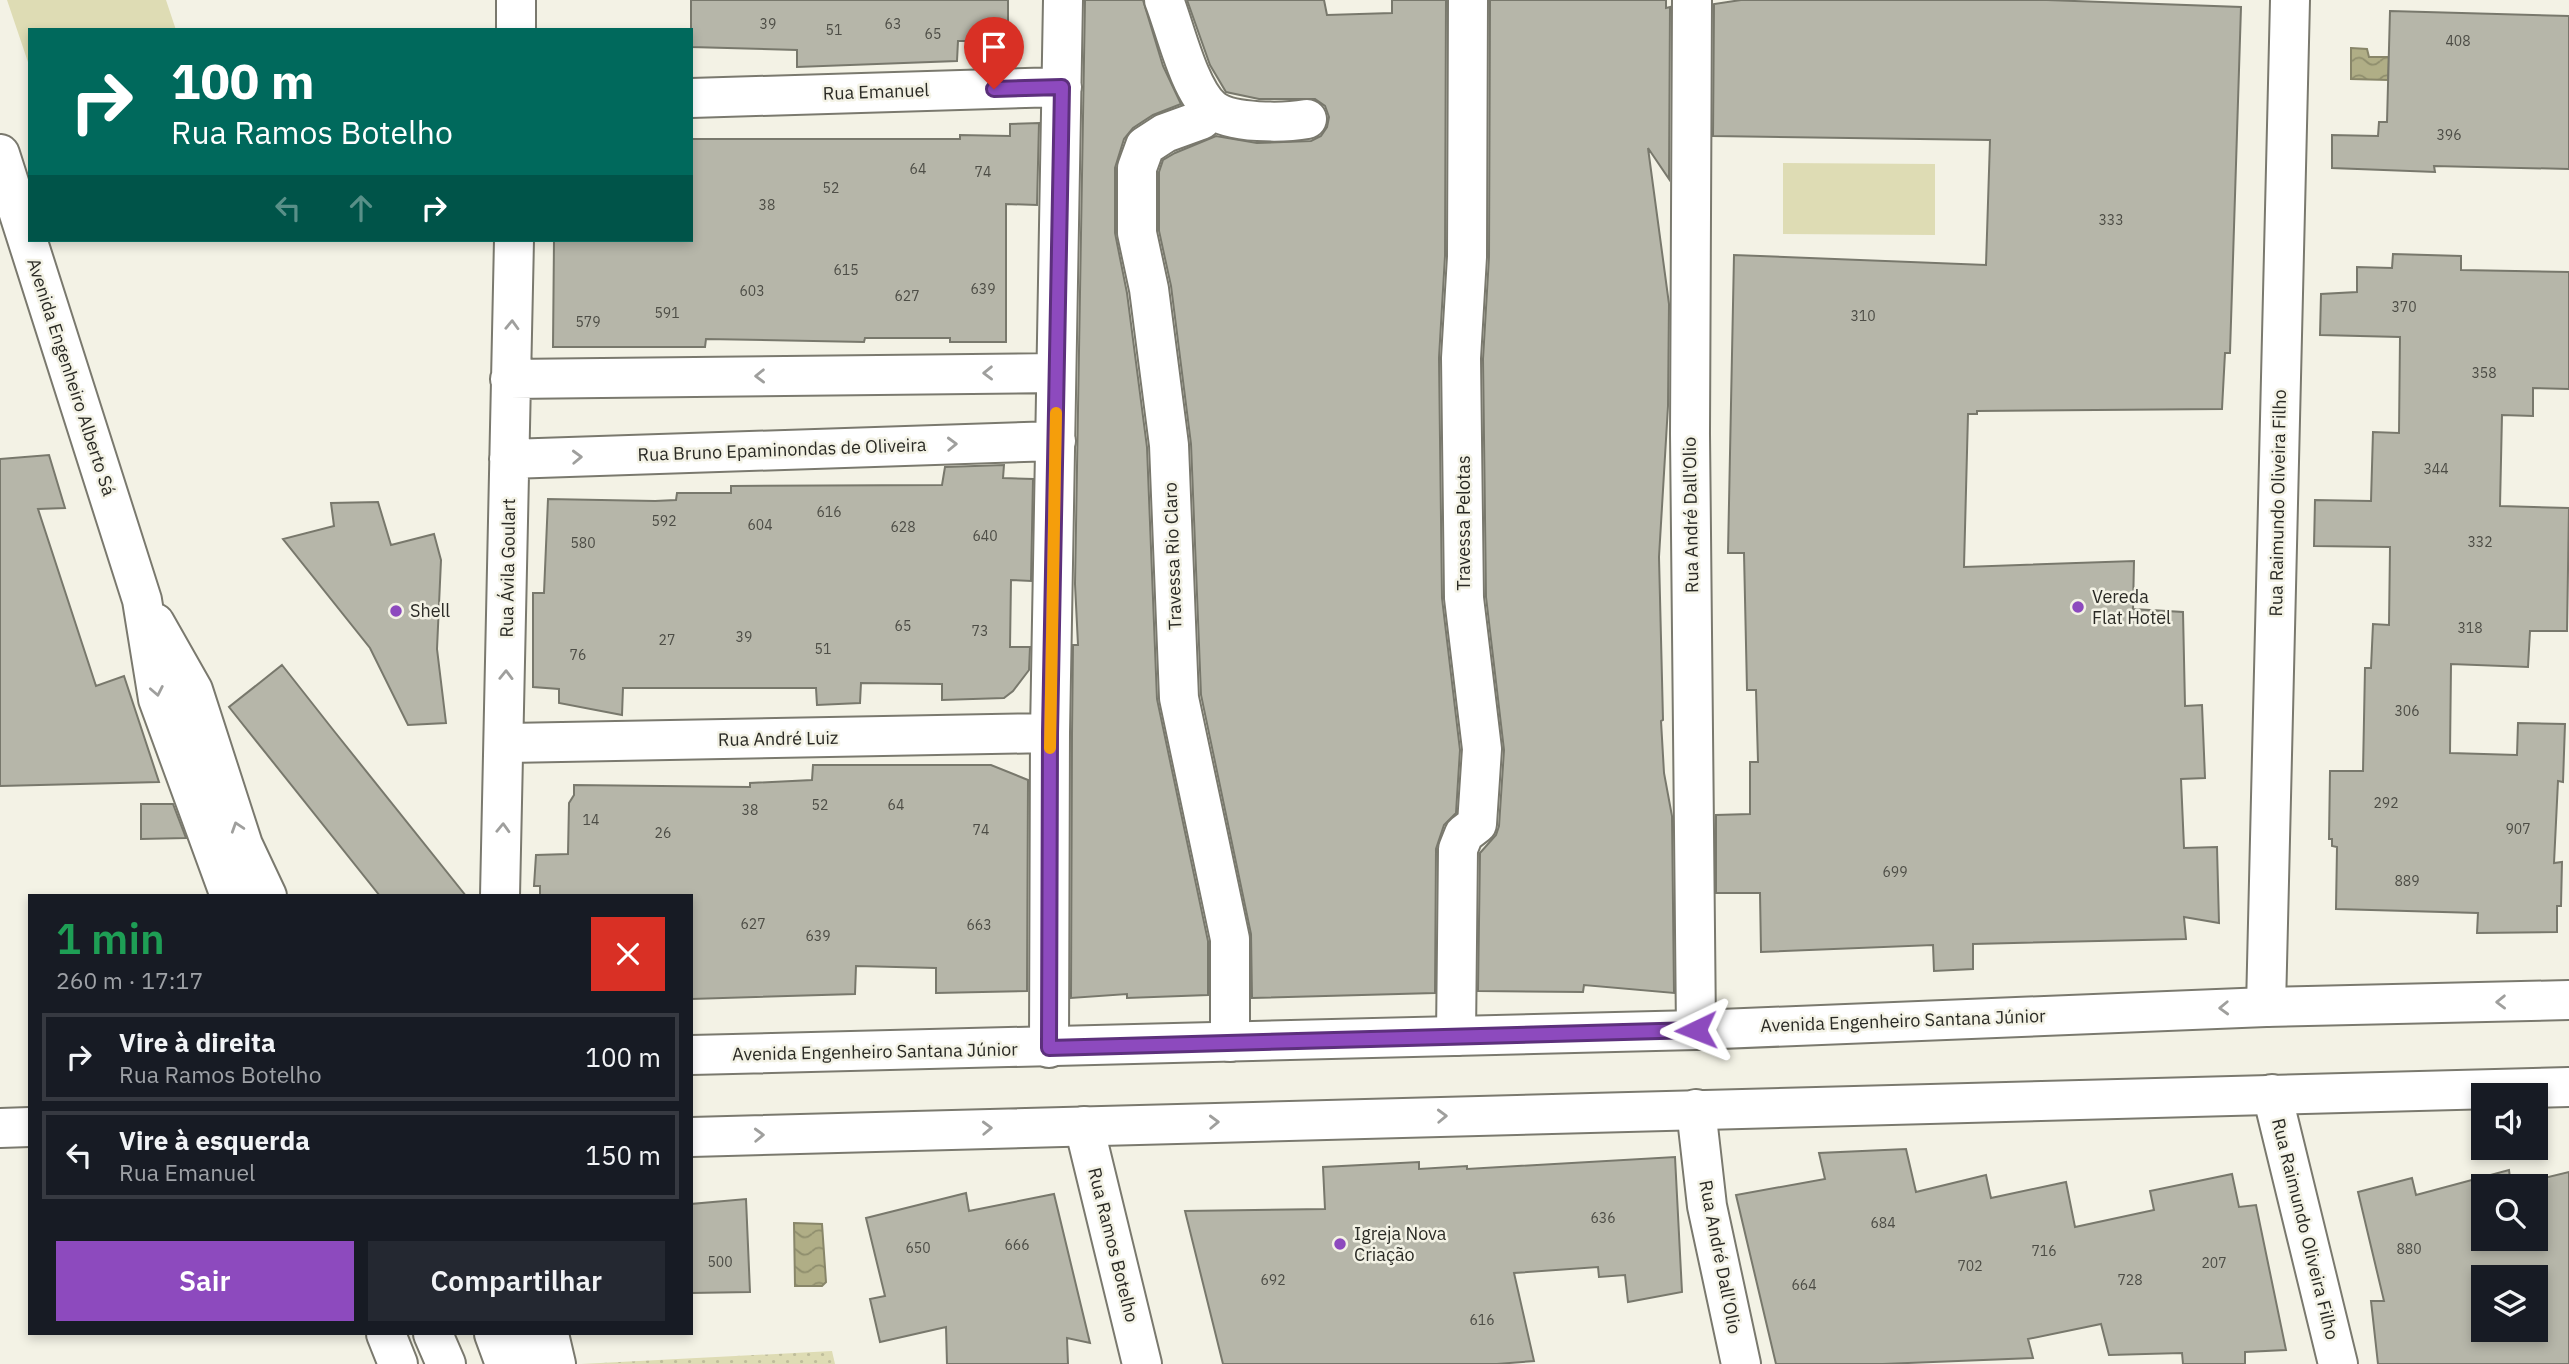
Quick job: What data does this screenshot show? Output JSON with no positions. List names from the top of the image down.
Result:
{
  "streets": {
    "street": [
      "Rua Emanuel",
      "Avenida Engenheiro Alberto Sá",
      "Rua Bruno Epaminondas de Oliveira",
      "Rua Raimundo Oliveira Filho",
      "Rua André Dall'Olio",
      "Travessa Pelotas",
      "Travessa Rio Claro",
      "Rua Ávila Goulart",
      "Rua André Luiz",
      "Avenida Engenheiro Santana Júnior",
      "Rua Ramos Botelho"
    ]
  },
  "crossings": [
    ["Rua Bruno Epaminondas de Oliveira", "Rua Ávila Goulart"],
    ["Rua Raimundo Oliveira Filho", "Avenida Engenheiro Santana Júnior"],
    ["Rua André Dall'Olio", "Avenida Engenheiro Santana Júnior"],
    ["Travessa Pelotas", "Avenida Engenheiro Santana Júnior"],
    ["Travessa Rio Claro", "Avenida Engenheiro Santana Júnior"],
    ["Rua Ávila Goulart", "Rua André Luiz"]
  ],
  "one_way": ["Rua Ávila Goulart"],
  "places": ["Vereda Flat Hotel", "Shell", "Igreja Nova Criação"],
  "house_numbers": [
    "39",
    "63",
    "51",
    "65",
    "408",
    "396",
    "64",
    "74",
    "52",
    "38",
    "333",
    "615",
    "639",
    "603",
    "627",
    "370",
    "591",
    "310",
    "579",
    "358",
    "344",
    "616",
    "592",
    "604",
    "628",
    "640",
    "332",
    "580",
    "65",
    "318",
    "73",
    "39",
    "27",
    "51",
    "76",
    "306",
    "292",
    "52",
    "64",
    "38",
    "14",
    "907",
    "74",
    "26",
    "699",
    "889",
    "627",
    "663",
    "639",
    "636",
    "684",
    "666",
    "650",
    "880",
    "716",
    "500",
    "207",
    "702",
    "692",
    "728",
    "664",
    "616"
  ],
  "page": {
    "turn": ["100 m", "Rua Ramos Botelho"],
    "heading": ["1 min", "260 m · 17:17"],
    "list": [
      {
        "name": "Vire à direita",
        "note": "Rua Ramos Botelho",
        "value": "100 m"
      },
      {
        "name": "Vire à esquerda",
        "note": "Rua Emanuel",
        "value": "150 m"
      }
    ],
    "buttons": ["Sair", "Compartilhar"]
  }
}
